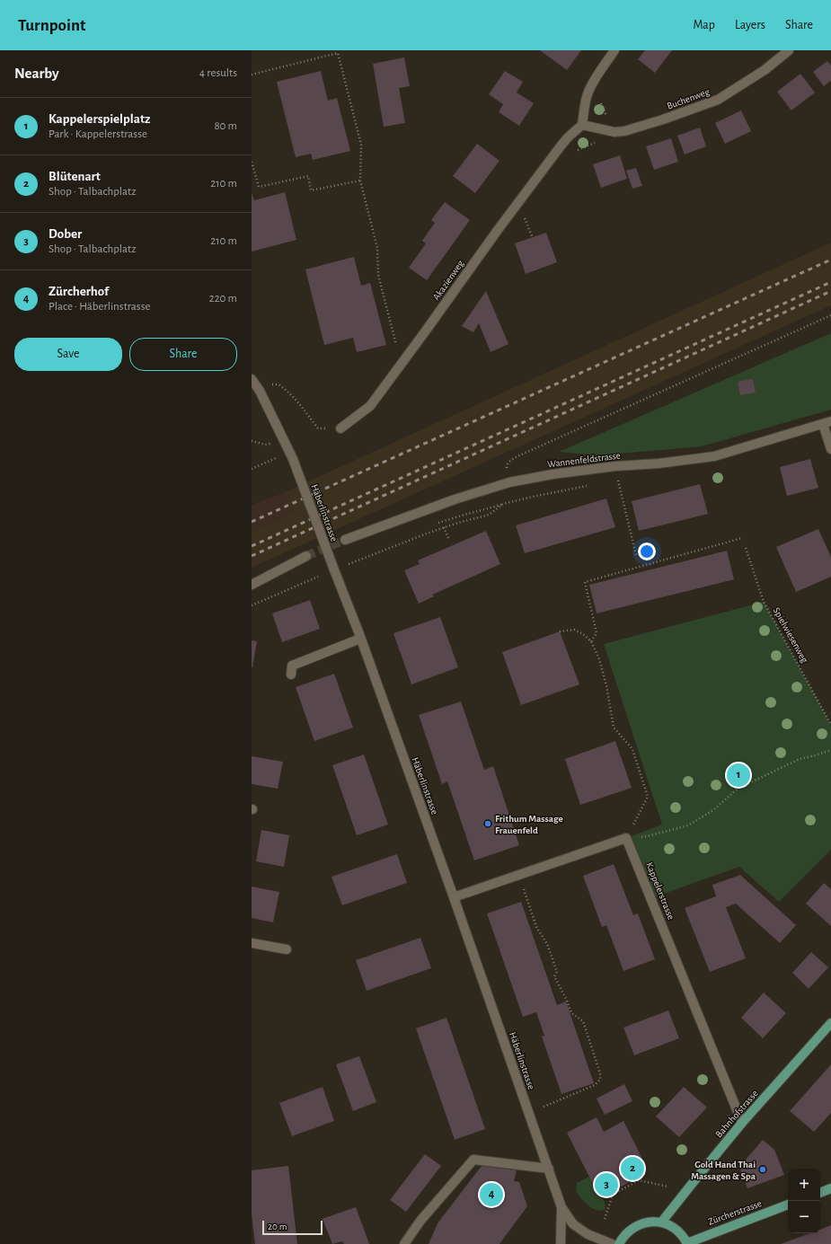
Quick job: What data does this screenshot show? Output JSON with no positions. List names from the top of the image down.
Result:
{
  "streets": {
    "main road": ["Bahnhofstrasse", "Zürcherstrasse"],
    "street": [
      "Buchenweg",
      "Akazienweg",
      "Wannenfeldstrasse",
      "Häberlinstrasse",
      "Kappelerstrasse"
    ],
    "path": ["Spielwiesenweg"]
  },
  "crossings": [
    ["Buchenweg", "Akazienweg"],
    ["Kappelerstrasse", "Bahnhofstrasse"]
  ],
  "places": ["Frithum Massage Frauenfeld", "Gold Hand Thai Massagen & Spa"],
  "scale_bar": "20 m",
  "page": {
    "header": "Turnpoint",
    "nav": ["Map", "Layers", "Share"],
    "heading": ["Nearby", "4 results"],
    "list": [
      {
        "mark": "1",
        "name": "Kappelerspielplatz",
        "note": "Park · Kappelerstrasse",
        "value": "80 m"
      },
      {
        "mark": "2",
        "name": "Blütenart",
        "note": "Shop · Talbachplatz",
        "value": "210 m"
      },
      {
        "mark": "3",
        "name": "Dober",
        "note": "Shop · Talbachplatz",
        "value": "210 m"
      },
      {
        "mark": "4",
        "name": "Zürcherhof",
        "note": "Place · Häberlinstrasse",
        "value": "220 m"
      }
    ],
    "buttons": ["Save", "Share"],
    "pins": [
      "1",
      "2",
      "3",
      "4"
    ],
    "map_buttons": ["+", "−"],
    "scale": "20 m"
  }
}
